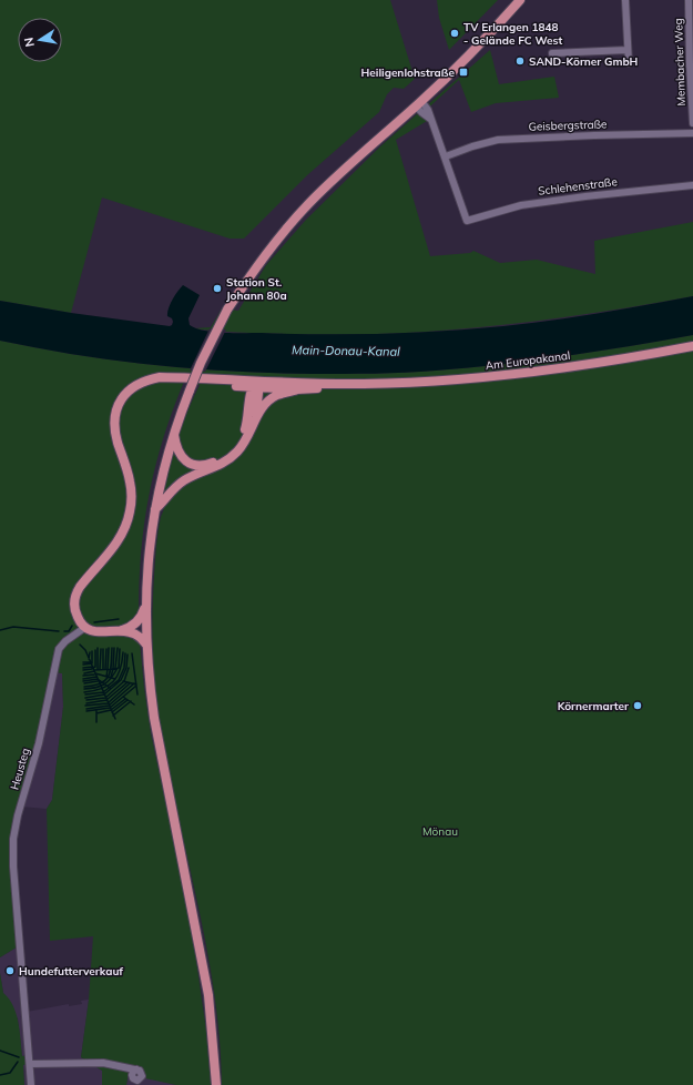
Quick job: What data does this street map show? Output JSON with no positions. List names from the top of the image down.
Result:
{
  "streets": {
    "main road": ["Am Europakanal"],
    "street": [
      "Membacher Weg",
      "Geisbergstraße",
      "Schlehenstraße",
      "Heusteg"
    ]
  },
  "crossings": [
    ["Geisbergstraße", "Schlehenstraße"],
    ["Am Europakanal", "Heusteg"]
  ],
  "water": ["Main-Donau-Kanal"],
  "parks": ["Mönau"],
  "places": {
    "other": [
      "TV Erlangen 1848 - Gelände FC West",
      "SAND-Körner GmbH",
      "Station St. Johann 80a",
      "Körnermarter",
      "Hundefutterverkauf"
    ],
    "transit": ["Heiligenlohstraße"]
  },
  "north": "left"
}
